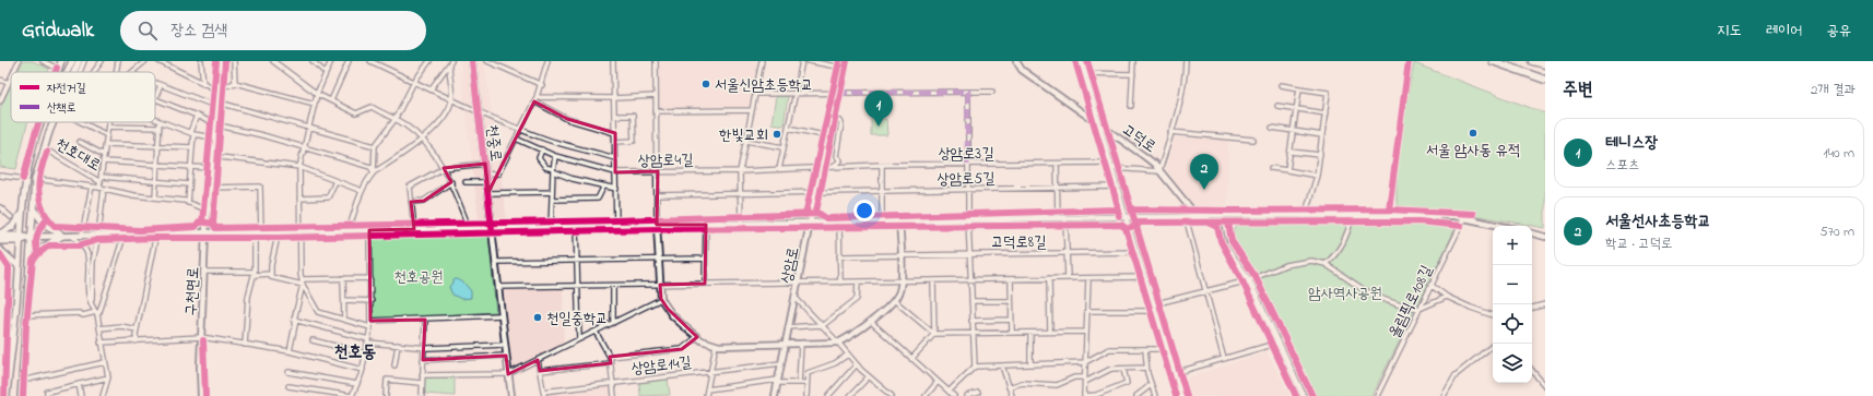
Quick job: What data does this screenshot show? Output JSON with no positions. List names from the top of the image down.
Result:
{
  "streets": {
    "main road": [
      "고덕로",
      "천중로",
      "천호대로",
      "상암로",
      "구천면로"
    ],
    "street": [
      "상암로3길",
      "상암로4길",
      "상암로5길",
      "고덕로8길",
      "올림픽로108길",
      "상암로14길"
    ]
  },
  "crossings": [
    ["고덕로", "상암로3길"],
    ["고덕로", "상암로5길"],
    ["고덕로", "고덕로8길"],
    ["상암로3길", "상암로4길"],
    ["상암로3길", "상암로"],
    ["상암로4길", "상암로"],
    ["상암로5길", "상암로"],
    ["상암로", "상암로14길"]
  ],
  "districts": ["천호동"],
  "parks": ["천호공원", "암사역사공원"],
  "places": [
    "서울신암초등학교",
    "서울 암사동 유적",
    "한빛교회",
    "천일중학교"
  ],
  "legend": ["자전거길", "산책로"],
  "page": {
    "header": "Gridwalk",
    "search": "장소 검색",
    "nav": ["지도", "레이어", "공유"],
    "heading": ["주변", "2개 결과"],
    "pins": ["1", "2"],
    "list": [
      {
        "mark": "1",
        "name": "테니스장",
        "note": "스포츠",
        "value": "140 m"
      },
      {
        "mark": "2",
        "name": "서울선사초등학교",
        "note": "학교 · 고덕로",
        "value": "570 m"
      }
    ],
    "map_buttons": ["+", "−"]
  }
}
